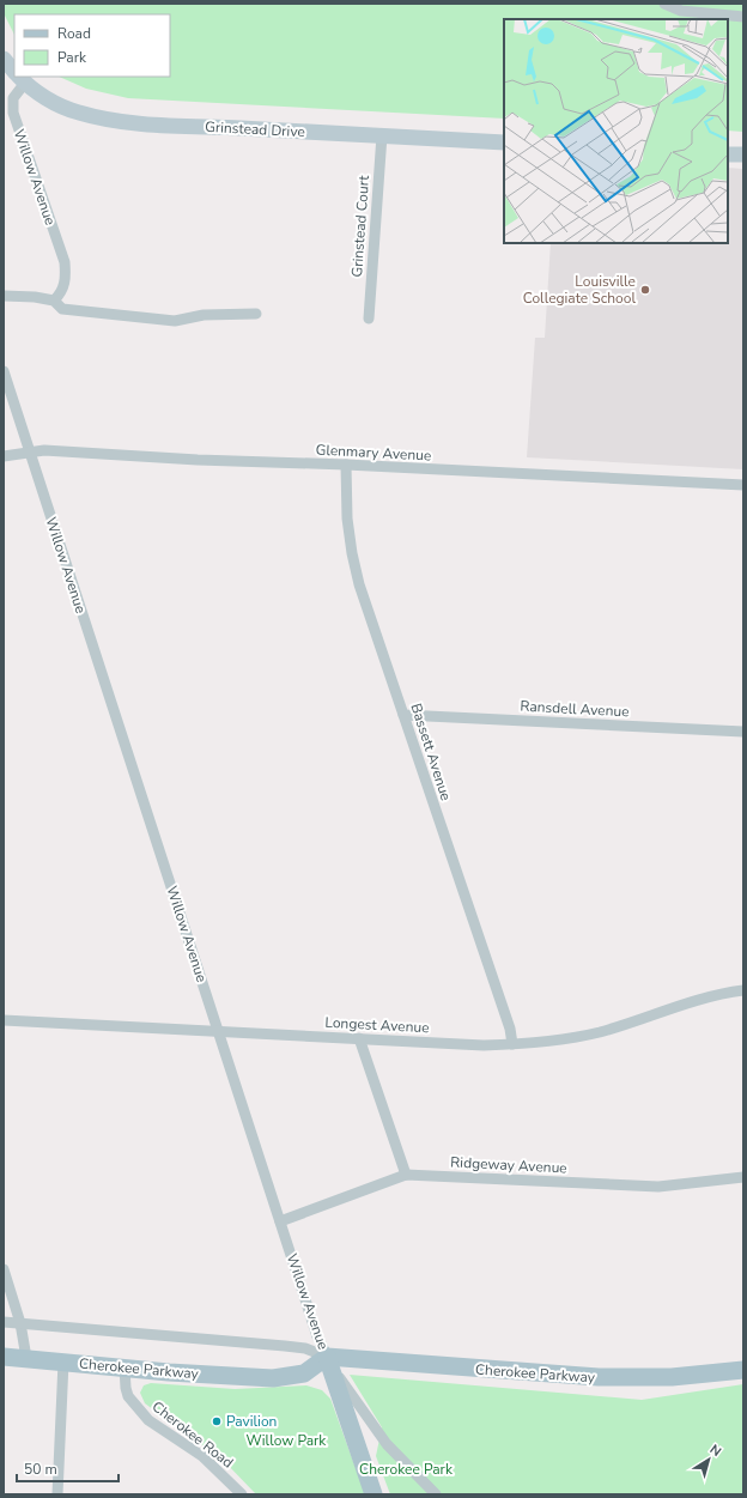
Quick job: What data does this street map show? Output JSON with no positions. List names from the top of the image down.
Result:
{
  "streets": {
    "main road": ["Grinstead Drive", "Willow Avenue", "Cherokee Parkway"],
    "street": [
      "Grinstead Court",
      "Glenmary Avenue",
      "Ransdell Avenue",
      "Bassett Avenue",
      "Longest Avenue",
      "Ridgeway Avenue",
      "Cherokee Road"
    ]
  },
  "crossings": [
    ["Grinstead Drive", "Willow Avenue"],
    ["Grinstead Drive", "Grinstead Court"],
    ["Willow Avenue", "Glenmary Avenue"],
    ["Willow Avenue", "Longest Avenue"],
    ["Willow Avenue", "Ridgeway Avenue"],
    ["Willow Avenue", "Cherokee Parkway"],
    ["Glenmary Avenue", "Bassett Avenue"],
    ["Ransdell Avenue", "Bassett Avenue"],
    ["Bassett Avenue", "Longest Avenue"],
    ["Cherokee Parkway", "Cherokee Road"]
  ],
  "parks": ["Willow Park", "Cherokee Park"],
  "places": ["Louisville Collegiate School", "Pavilion"],
  "legend": ["Road", "Park"],
  "scale_bar": "50 m",
  "north": "top right"
}
